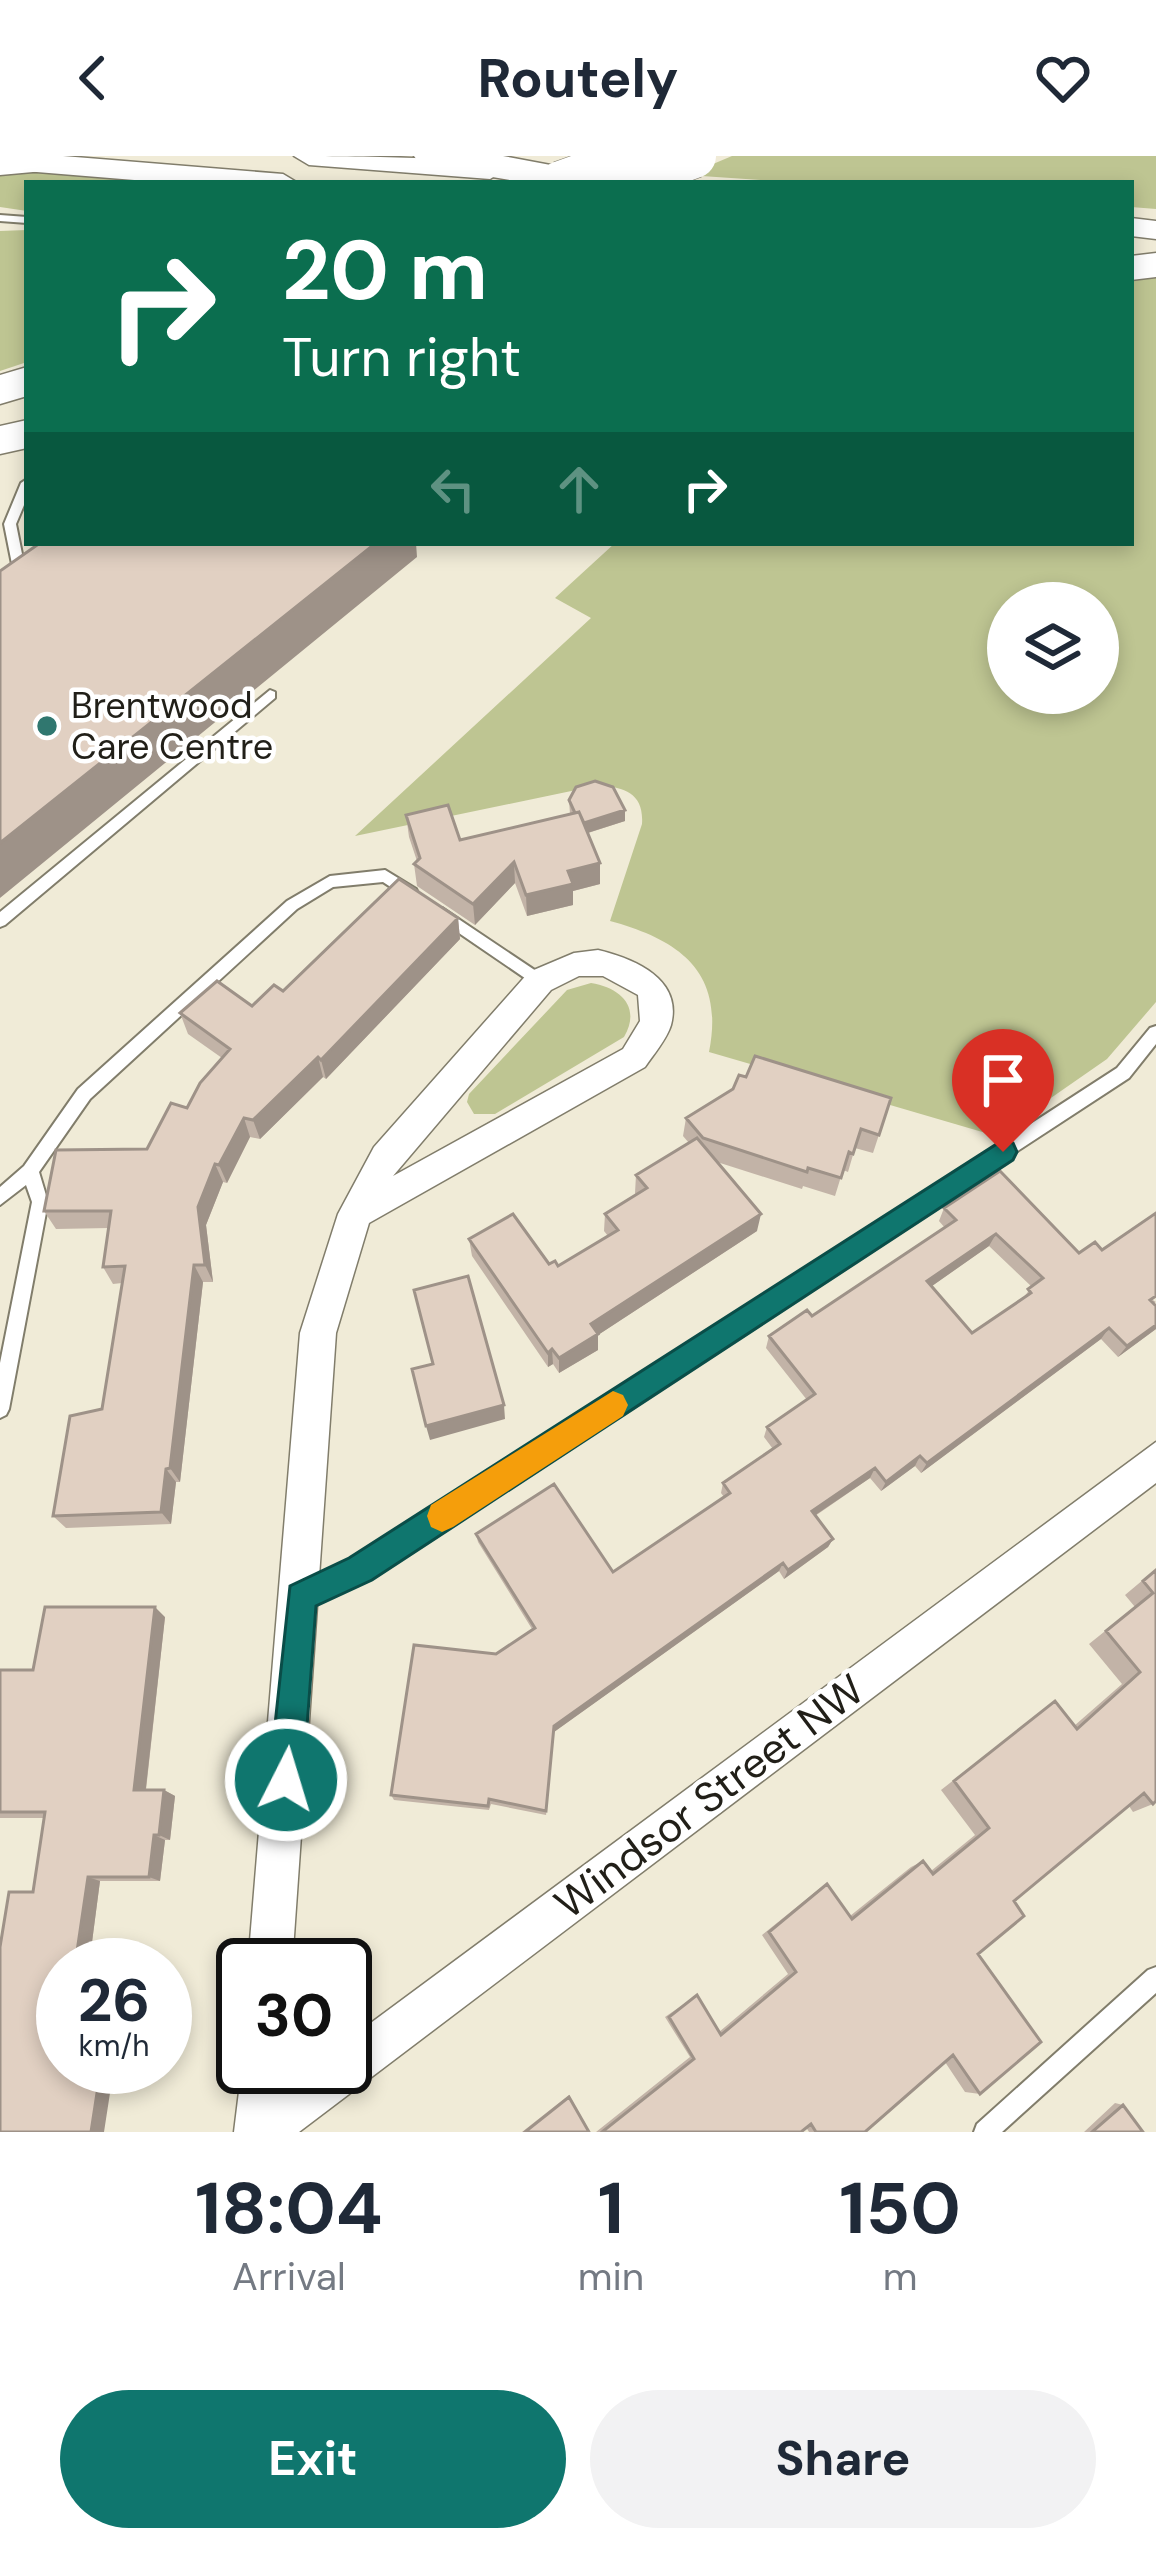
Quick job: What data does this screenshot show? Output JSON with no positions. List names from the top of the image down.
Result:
{
  "streets": {
    "street": ["Windsor Street NW"]
  },
  "places": ["Brentwood Care Centre"],
  "page": {
    "header": "Routely",
    "turn": ["20 m", "Turn right"],
    "speed": "26 km/h",
    "limit": "30",
    "eta": [
      "18:04",
      "Arrival",
      "1",
      "min",
      "150",
      "m"
    ],
    "buttons": ["Exit", "Share"]
  }
}
